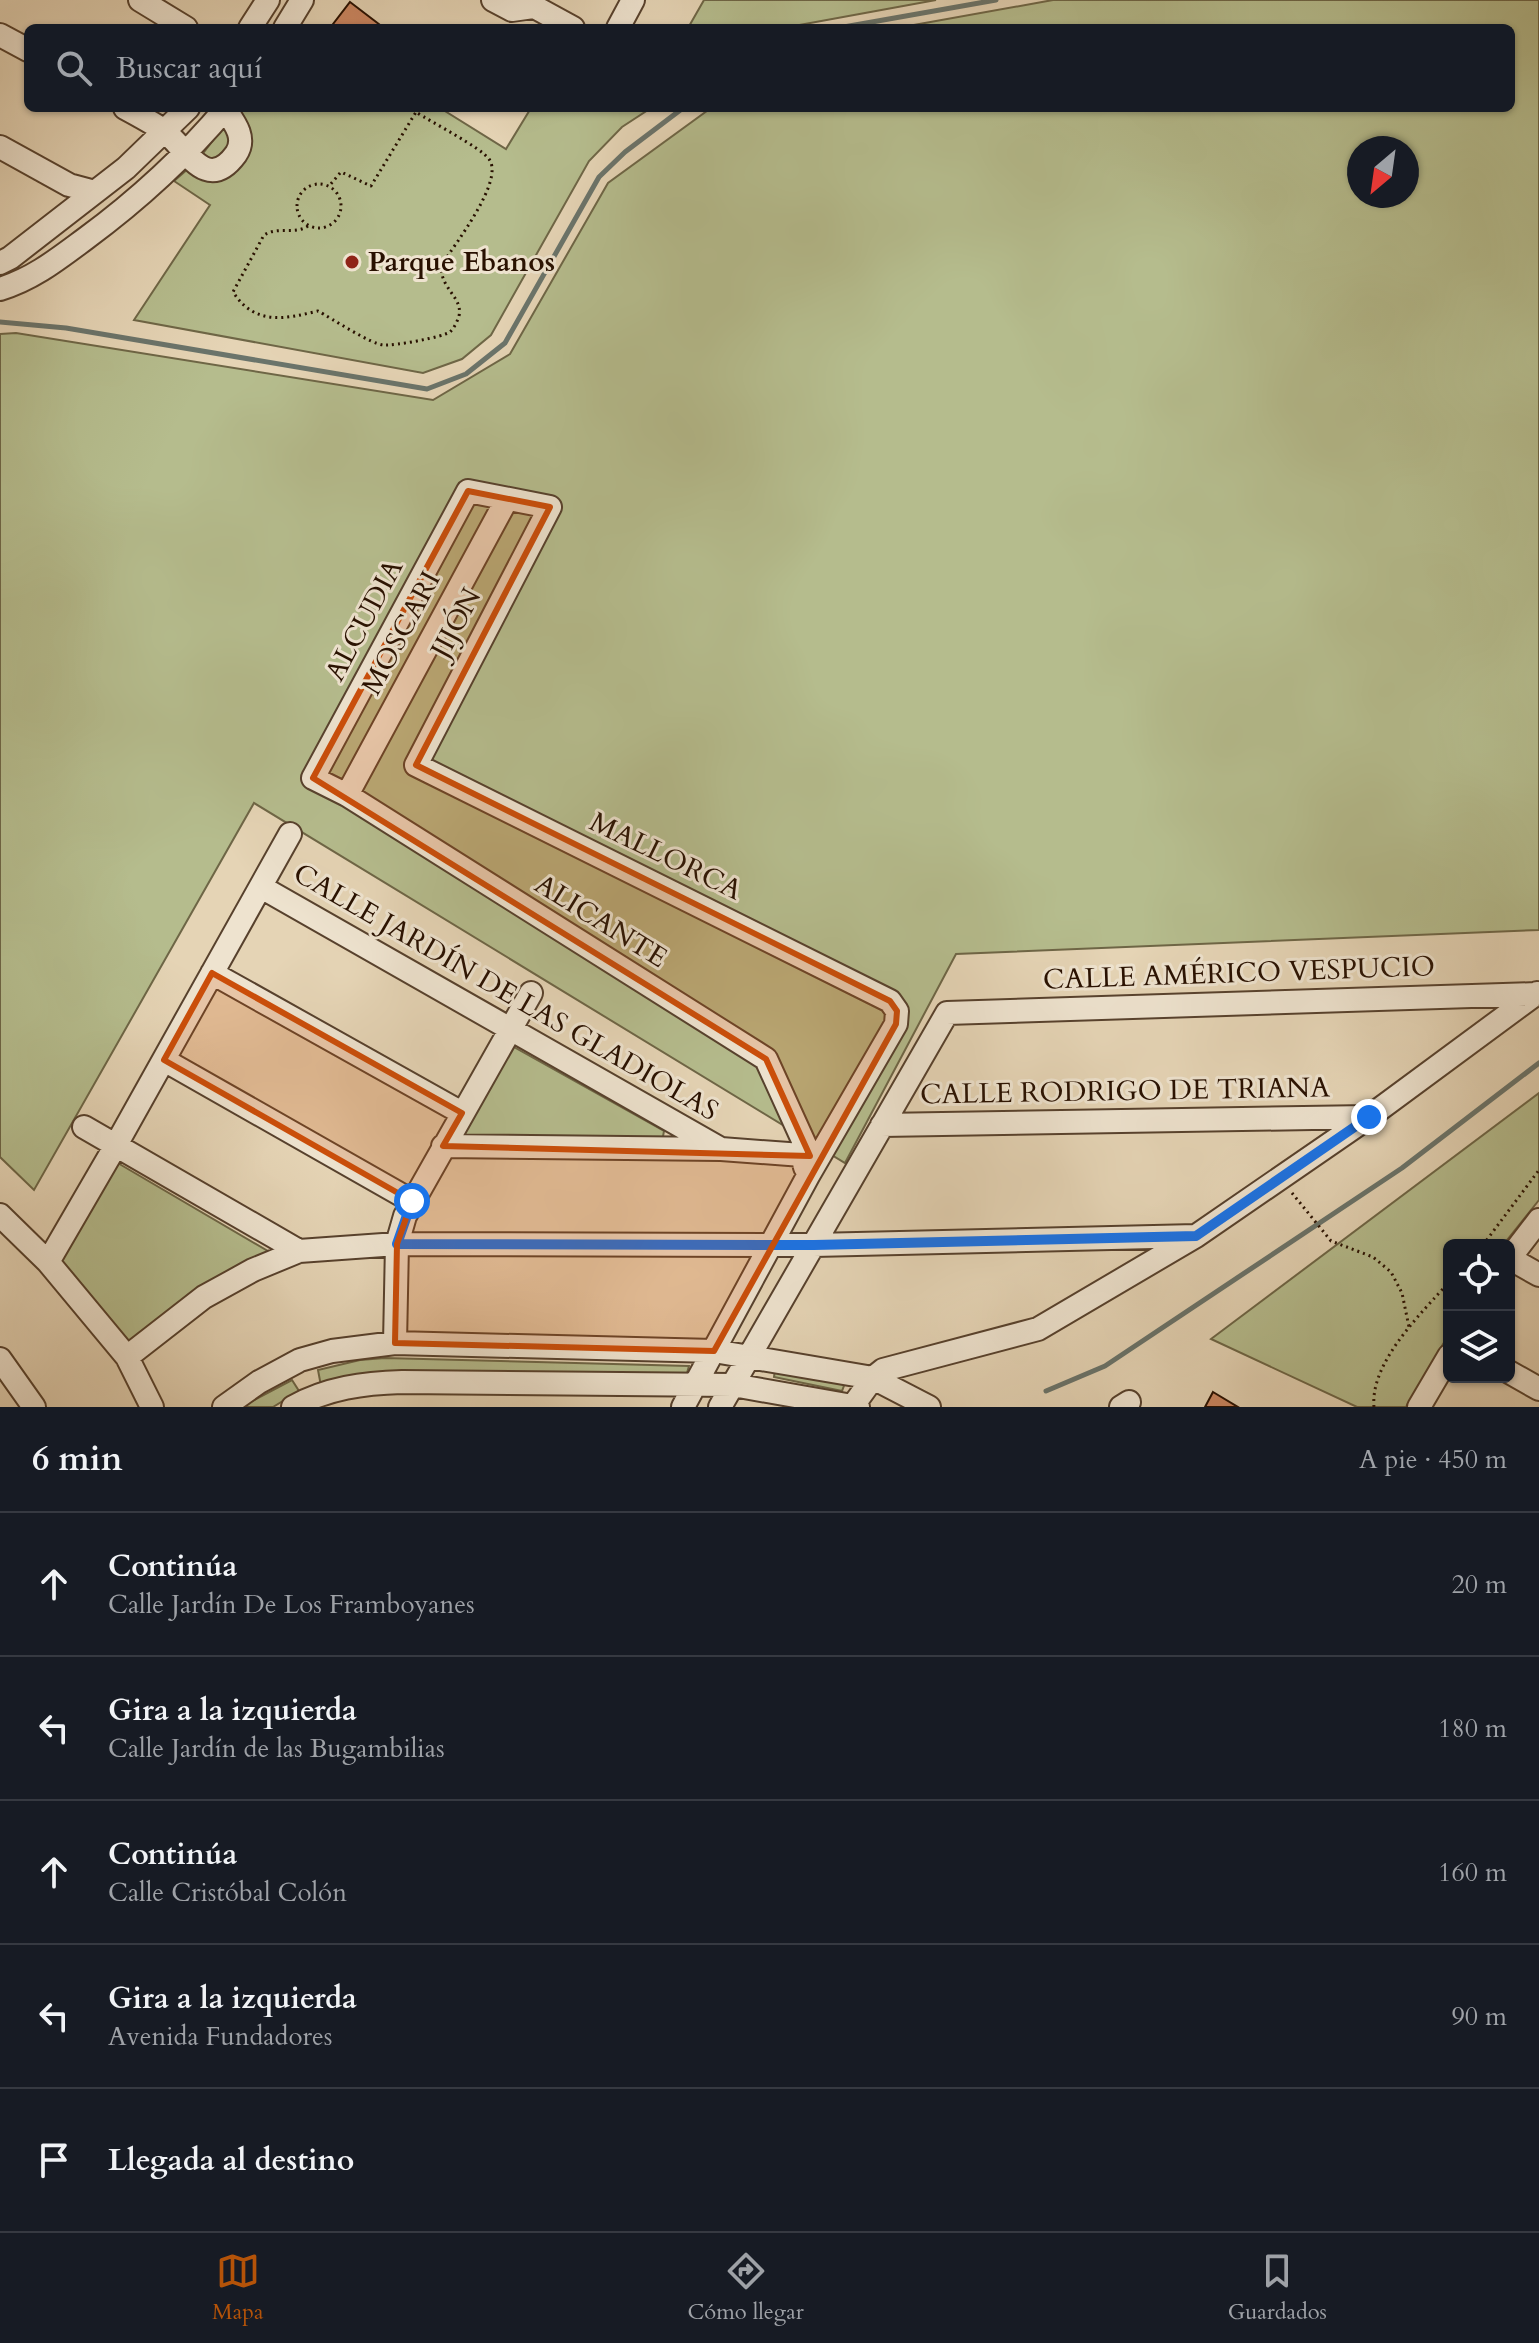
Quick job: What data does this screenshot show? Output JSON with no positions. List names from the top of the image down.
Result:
{
  "streets": {
    "street": [
      "ALCUDIA",
      "JIJÓN",
      "MOSCARI",
      "MALLORCA",
      "ALICANTE",
      "CALLE AMÉRICO VESPUCIO",
      "CALLE JARDÍN DE LAS GLADIOLAS",
      "CALLE RODRIGO DE TRIANA"
    ]
  },
  "crossings": [
    ["ALCUDIA", "JIJÓN"],
    ["ALCUDIA", "MOSCARI"],
    ["ALCUDIA", "ALICANTE"],
    ["JIJÓN", "MOSCARI"],
    ["JIJÓN", "MALLORCA"],
    ["MOSCARI", "ALICANTE"],
    ["MALLORCA", "ALICANTE"],
    ["CALLE AMÉRICO VESPUCIO", "CALLE RODRIGO DE TRIANA"]
  ],
  "places": ["Parque Ebanos"],
  "north": "bottom left",
  "page": {
    "search": "Buscar aquí",
    "heading": ["6 min", "A pie · 450 m"],
    "list": [
      ["Continúa", "Calle Jardín De Los Framboyanes", "20 m"],
      ["Gira a la izquierda", "Calle Jardín de las Bugambilias", "180 m"],
      ["Continúa", "Calle Cristóbal Colón", "160 m"],
      ["Gira a la izquierda", "Avenida Fundadores", "90 m"],
      "Llegada al destino"
    ],
    "nav": ["Mapa", "Cómo llegar", "Guardados"]
  }
}
